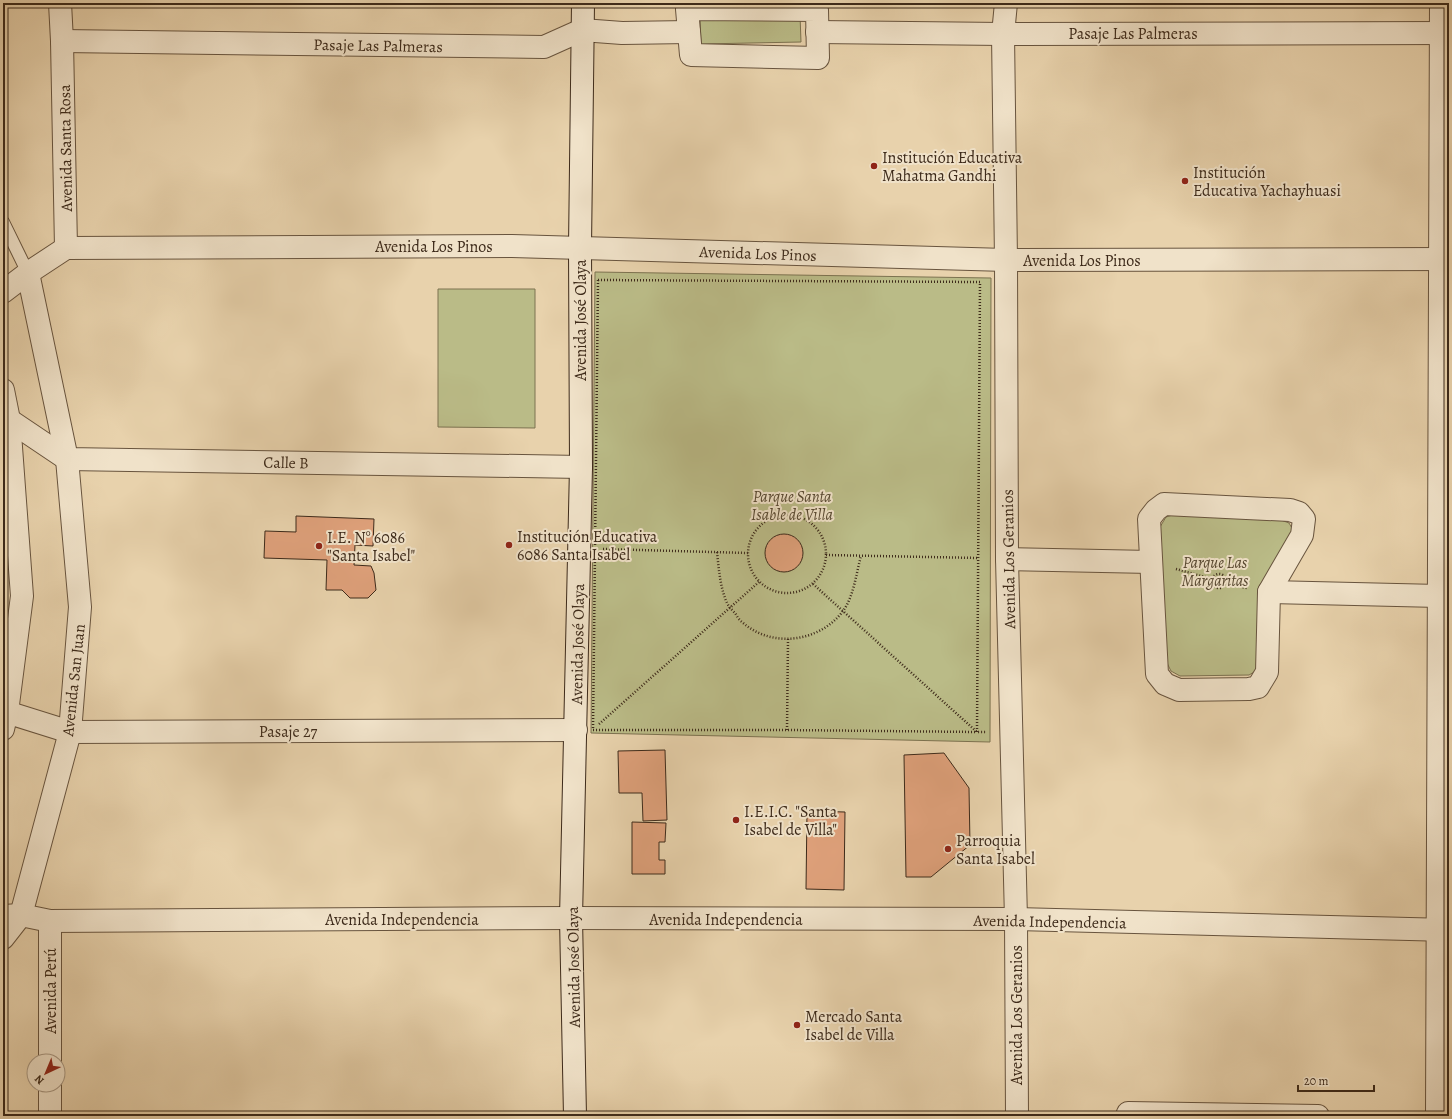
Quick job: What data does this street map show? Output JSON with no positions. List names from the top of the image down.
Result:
{
  "streets": {
    "street": [
      "Pasaje Las Palmeras",
      "Avenida Santa Rosa",
      "Avenida Los Pinos",
      "Avenida José Olaya",
      "Calle B",
      "Avenida Los Geranios",
      "Avenida San Juan",
      "Pasaje 27",
      "Avenida Independencia",
      "Avenida Perú"
    ]
  },
  "crossings": [
    ["Pasaje Las Palmeras", "Avenida Santa Rosa"],
    ["Pasaje Las Palmeras", "Avenida José Olaya"],
    ["Pasaje Las Palmeras", "Avenida Los Geranios"],
    ["Avenida Santa Rosa", "Avenida Los Pinos"],
    ["Avenida Los Pinos", "Avenida José Olaya"],
    ["Avenida Los Pinos", "Avenida Los Geranios"],
    ["Avenida José Olaya", "Calle B"],
    ["Avenida José Olaya", "Pasaje 27"],
    ["Avenida José Olaya", "Avenida Independencia"],
    ["Calle B", "Avenida San Juan"],
    ["Avenida Los Geranios", "Avenida Independencia"],
    ["Avenida San Juan", "Pasaje 27"],
    ["Avenida San Juan", "Avenida Independencia"],
    ["Avenida Independencia", "Avenida Perú"]
  ],
  "parks": ["Parque Santa Isable de Villa", "Parque Las Margaritas"],
  "places": [
    "Institución Educativa Mahatma Gandhi",
    "Institución Educativa Yachayhuasi",
    "Institución Educativa 6086 Santa Isabel",
    "I.E. N° 6086 \"Santa Isabel\"",
    "I.E.I.C. \"Santa Isabel de Villa\"",
    "Parroquia Santa Isabel",
    "Mercado Santa Isabel de Villa"
  ],
  "scale_bar": "20 m",
  "north": "bottom left"
}
